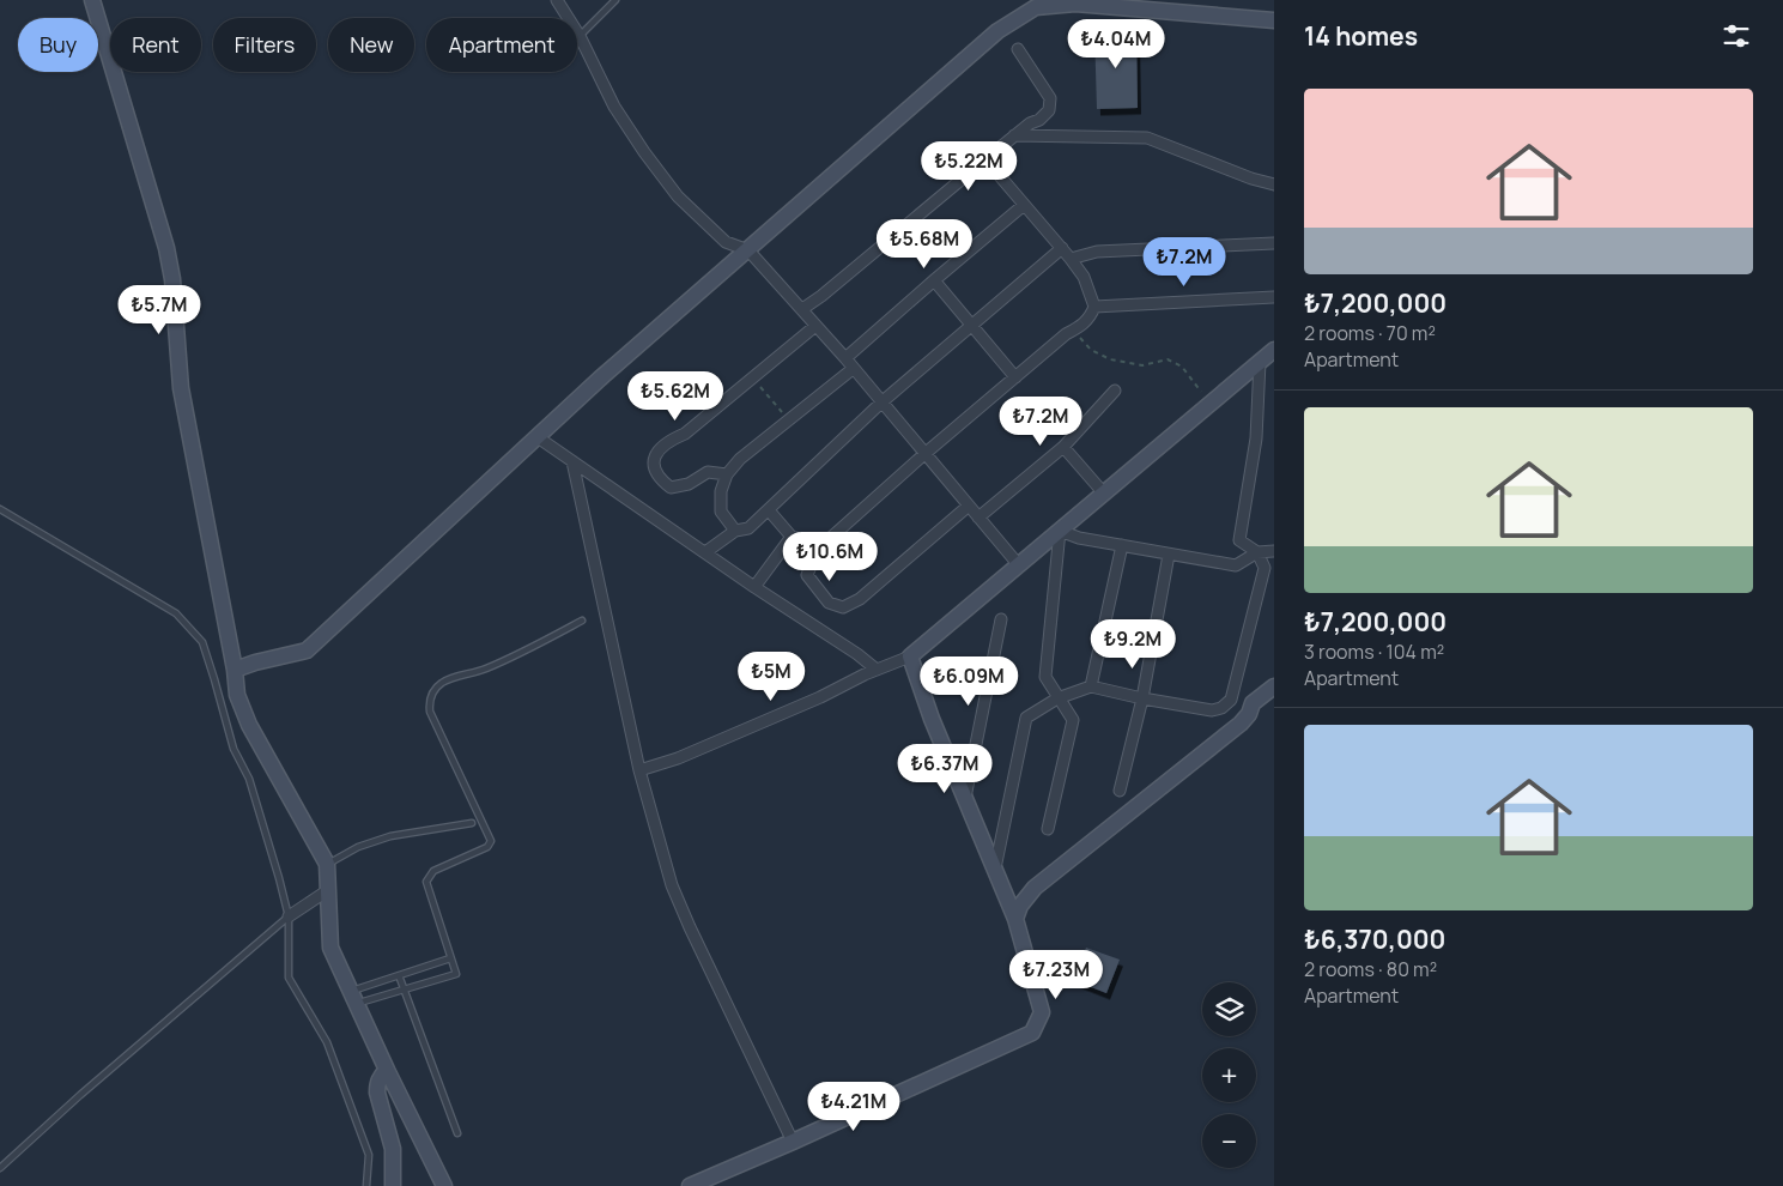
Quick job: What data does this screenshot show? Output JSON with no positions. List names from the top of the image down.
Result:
{
  "page": {
    "heading": "14 homes",
    "chip": [
      "Buy",
      "Rent",
      "Filters",
      "New",
      "Apartment"
    ],
    "price": [
      "₺4.04M",
      "₺5.22M",
      "₺5.68M",
      "₺7.2M",
      "₺5.7M",
      "₺5.62M",
      "₺7.2M",
      "₺10.6M",
      "₺9.2M",
      "₺5M",
      "₺6.09M",
      "₺6.37M",
      "₺7.23M",
      "₺4.21M"
    ],
    "list": [
      {
        "name": "₺7,200,000",
        "note": "2 rooms · 70 m² · Apartment"
      },
      {
        "name": "₺7,200,000",
        "note": "3 rooms · 104 m² · Apartment"
      },
      {
        "name": "₺6,370,000",
        "note": "2 rooms · 80 m² · Apartment"
      }
    ],
    "map_buttons": ["+", "−"]
  }
}
